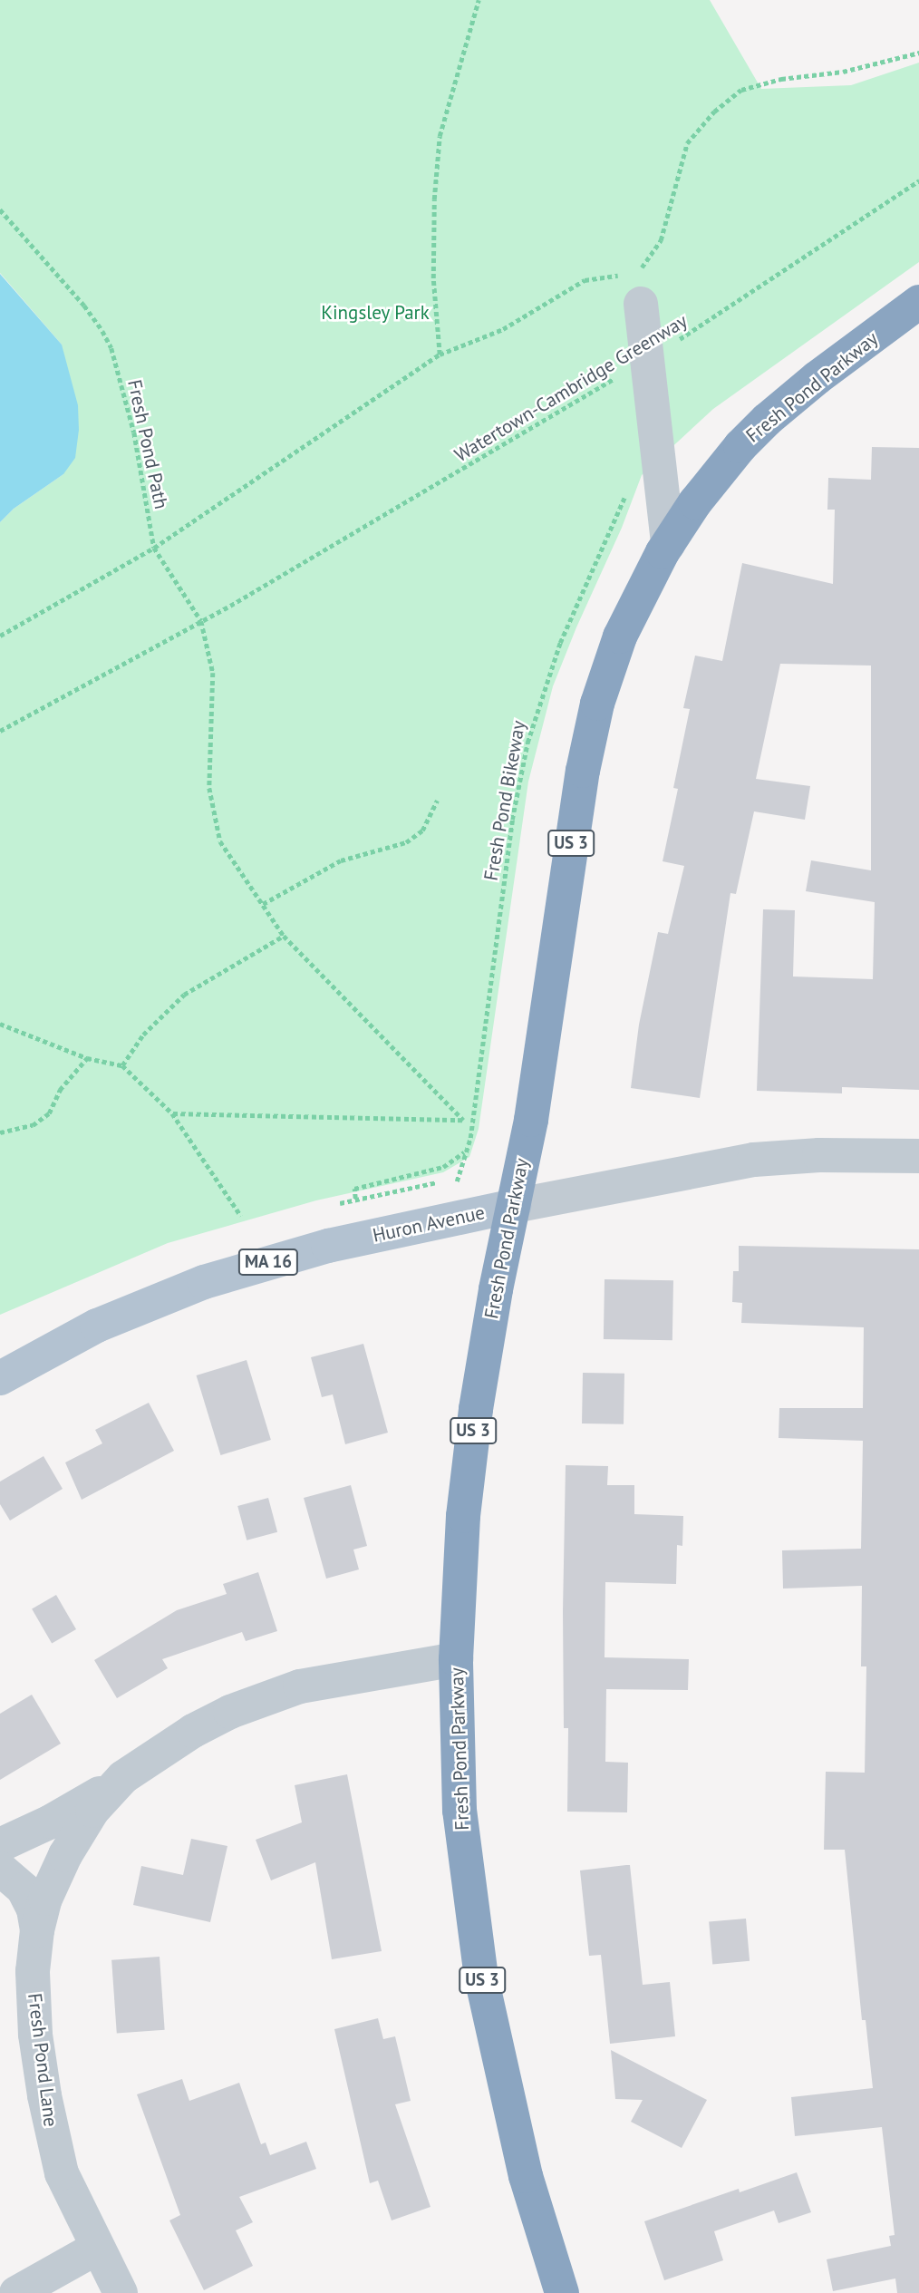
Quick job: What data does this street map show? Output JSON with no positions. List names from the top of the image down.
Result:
{
  "streets": {
    "highway": ["Fresh Pond Parkway", "US 3"],
    "main road": ["Huron Avenue", "MA 16"],
    "street": ["Fresh Pond Lane"],
    "path": ["Watertown-Cambridge Greenway", "Fresh Pond Path", "Fresh Pond Bikeway"]
  },
  "crossings": [
    ["Fresh Pond Parkway", "Huron Avenue"],
    ["Fresh Pond Parkway", "Fresh Pond Lane"]
  ],
  "parks": ["Kingsley Park"]
}
